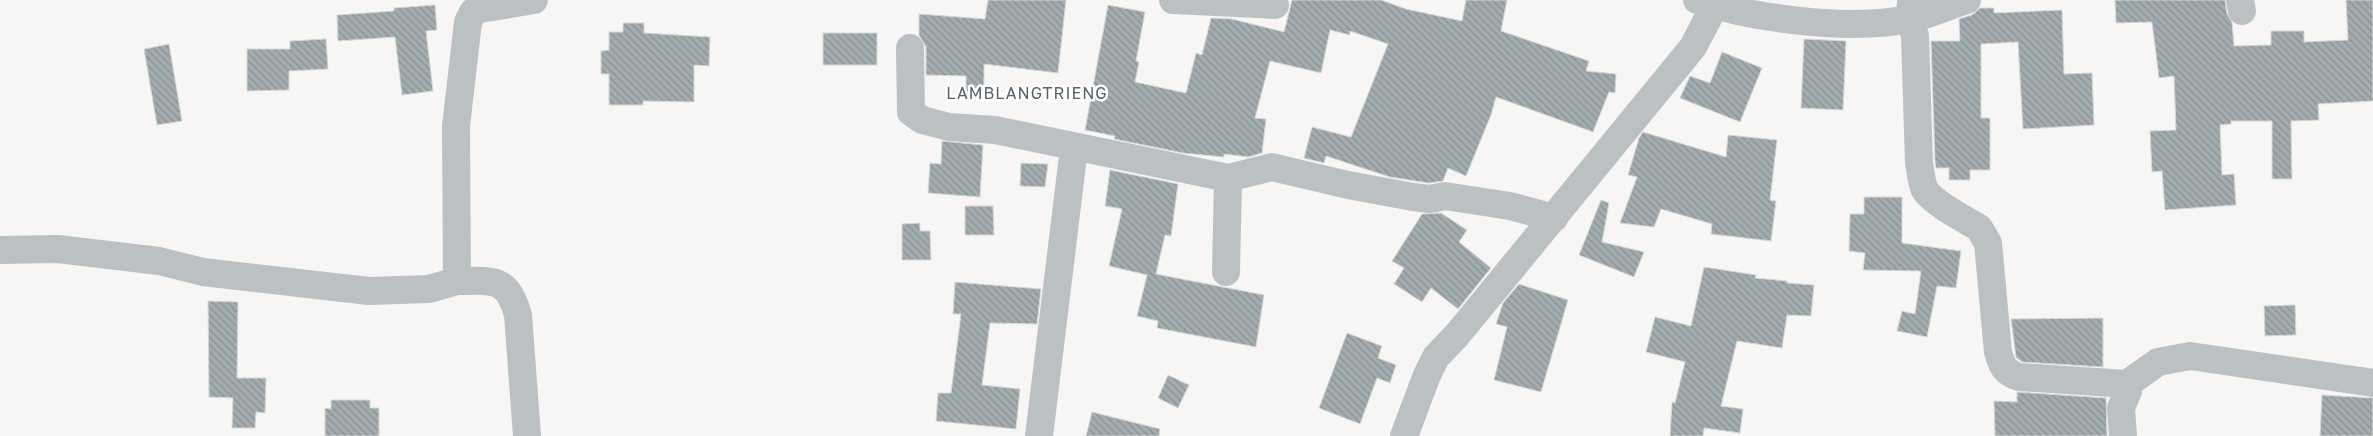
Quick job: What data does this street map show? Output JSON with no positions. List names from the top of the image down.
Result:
{
  "districts": ["LAMBLANGTRIENG"]
}
